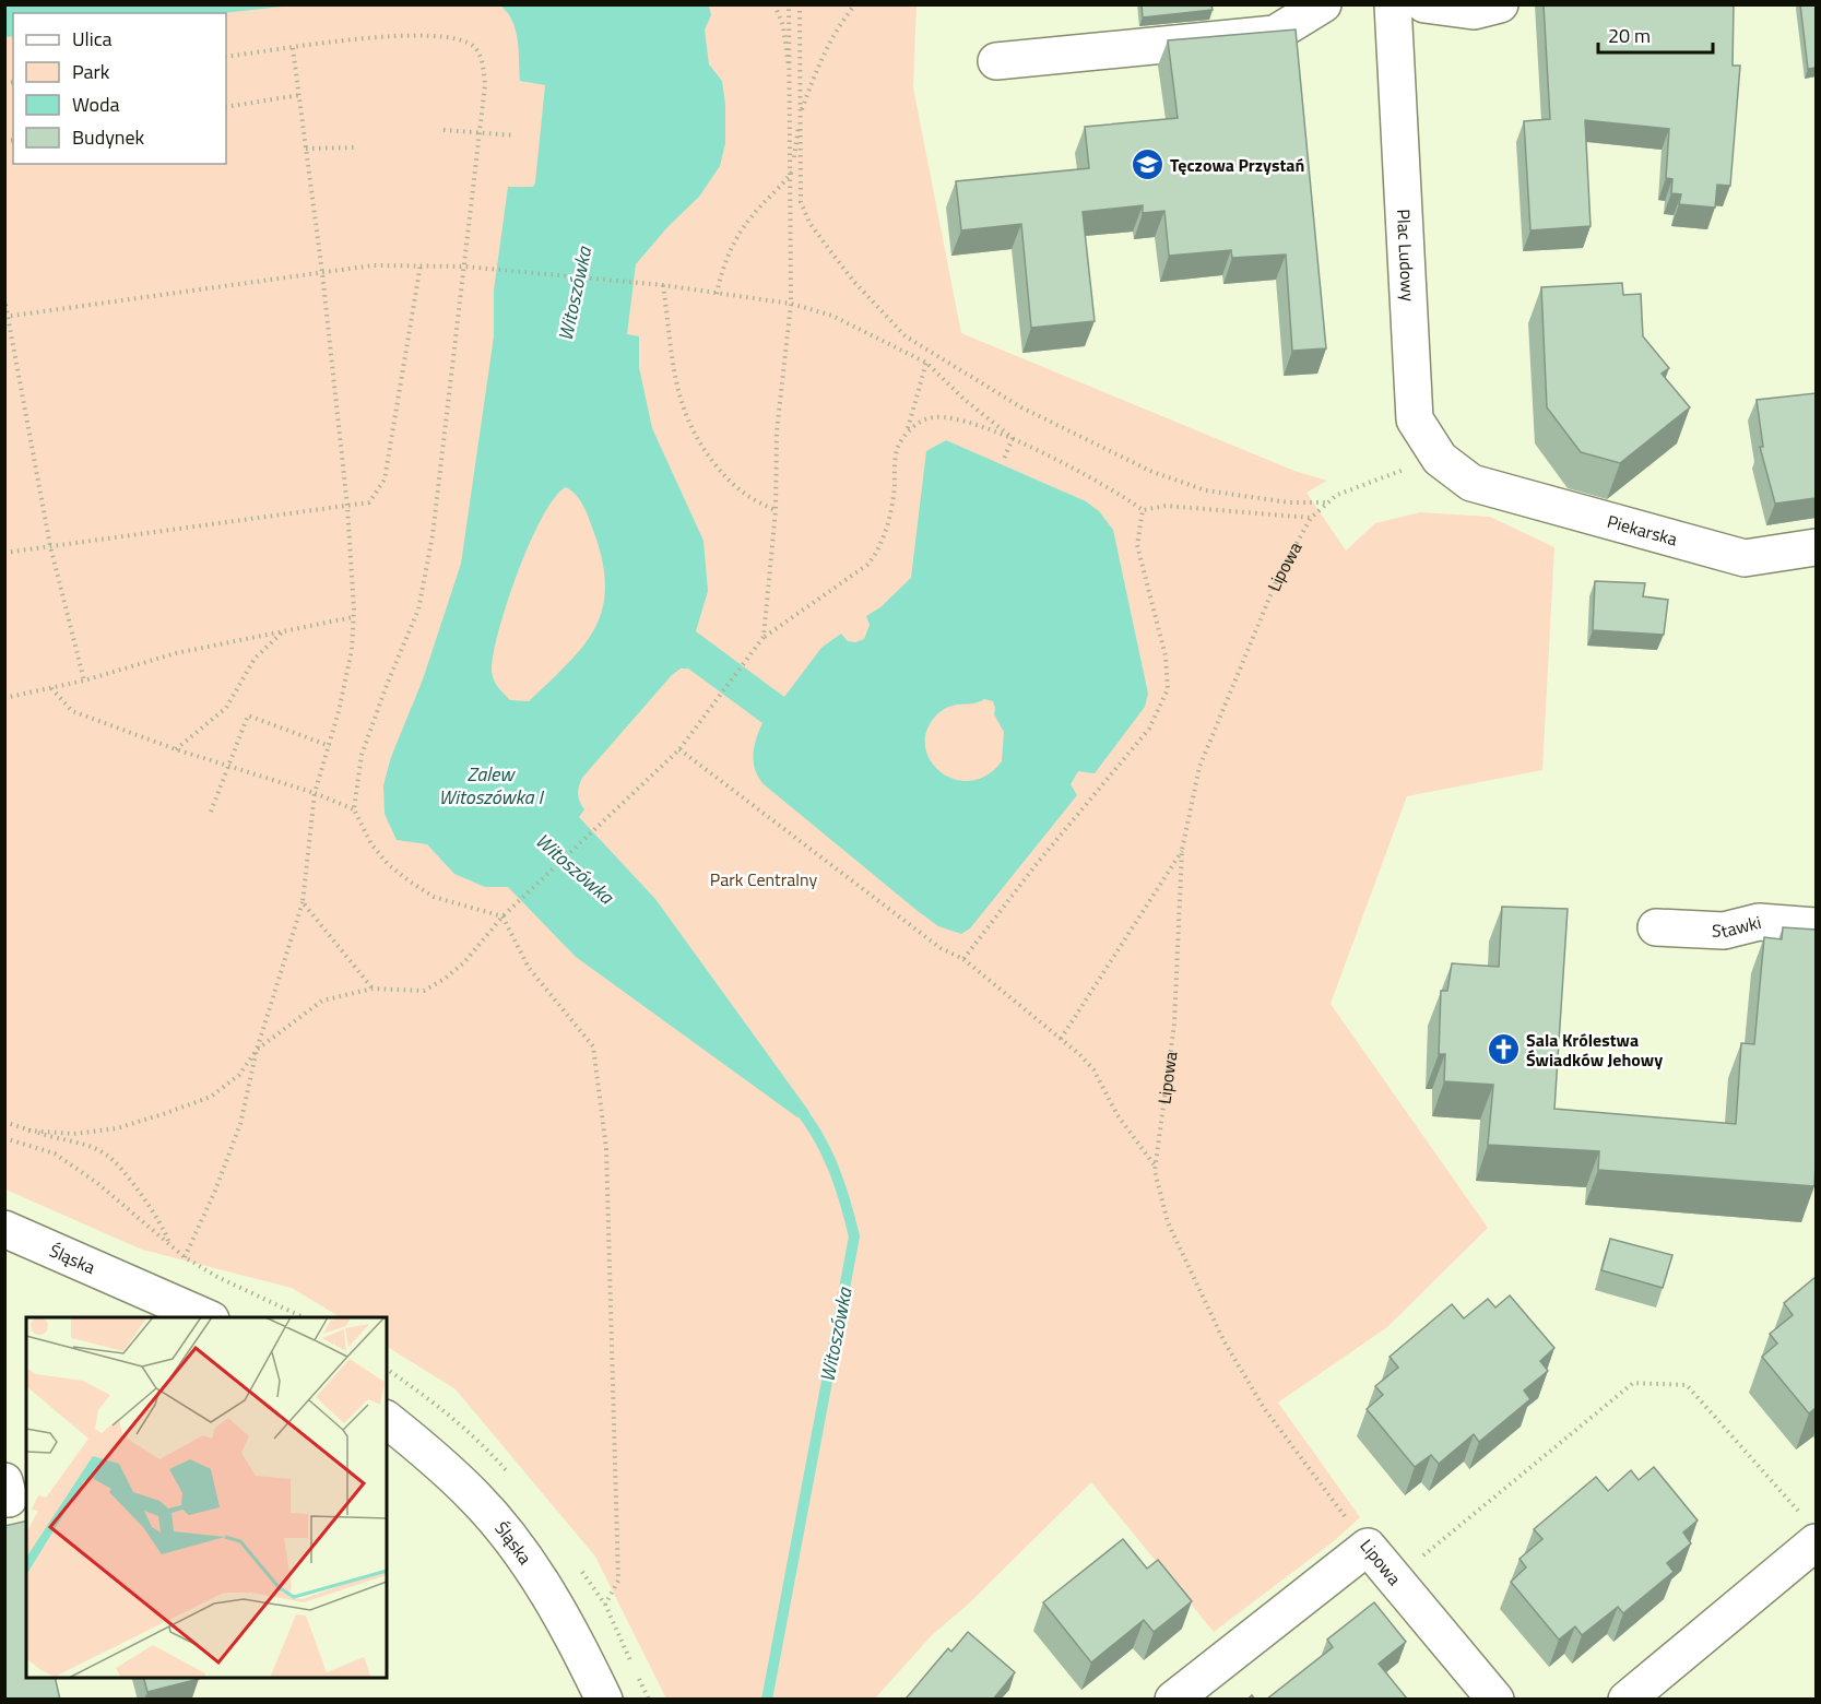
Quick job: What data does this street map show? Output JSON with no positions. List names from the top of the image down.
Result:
{
  "streets": {
    "street": [
      "Plac Ludowy",
      "Piekarska",
      "Lipowa",
      "Stawki",
      "Śląska"
    ]
  },
  "crossings": [
    ["Plac Ludowy", "Piekarska"],
    ["Plac Ludowy", "Lipowa"]
  ],
  "water": ["Witoszówka", "Zalew Witoszówka I"],
  "parks": ["Park Centralny"],
  "places": {
    "school or university": ["Tęczowa Przystań"],
    "church": ["Sala Królestwa Świadków Jehowy"]
  },
  "legend": [
    "Ulica",
    "Park",
    "Woda",
    "Budynek"
  ],
  "scale_bar": "20 m"
}
